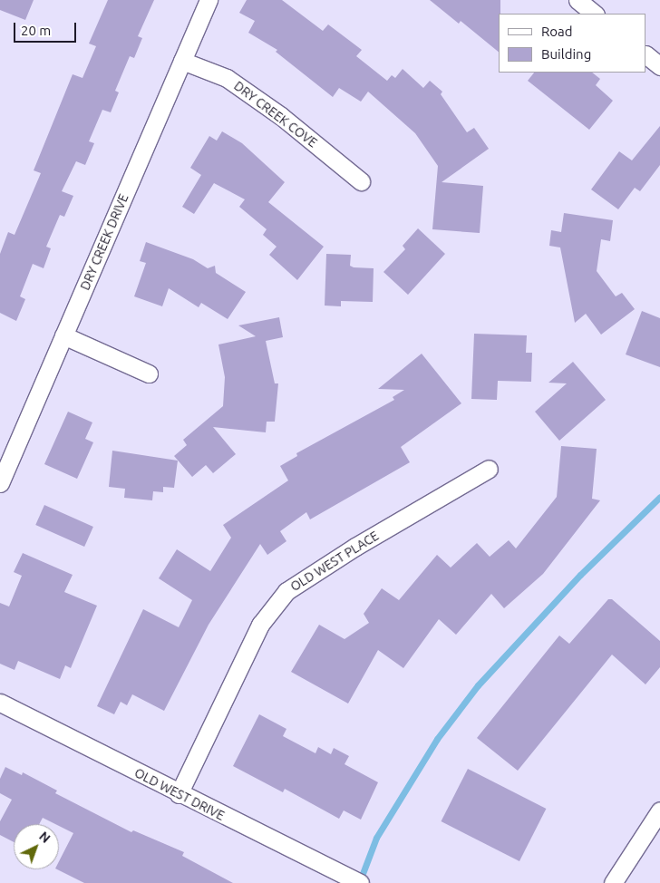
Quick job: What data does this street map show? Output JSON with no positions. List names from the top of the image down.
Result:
{
  "streets": {
    "street": [
      "DRY CREEK COVE",
      "DRY CREEK DRIVE",
      "OLD WEST PLACE",
      "OLD WEST DRIVE"
    ]
  },
  "crossings": [
    ["DRY CREEK COVE", "DRY CREEK DRIVE"],
    ["OLD WEST PLACE", "OLD WEST DRIVE"]
  ],
  "legend": ["Road", "Building"],
  "scale_bar": "20 m",
  "north": "top right"
}
